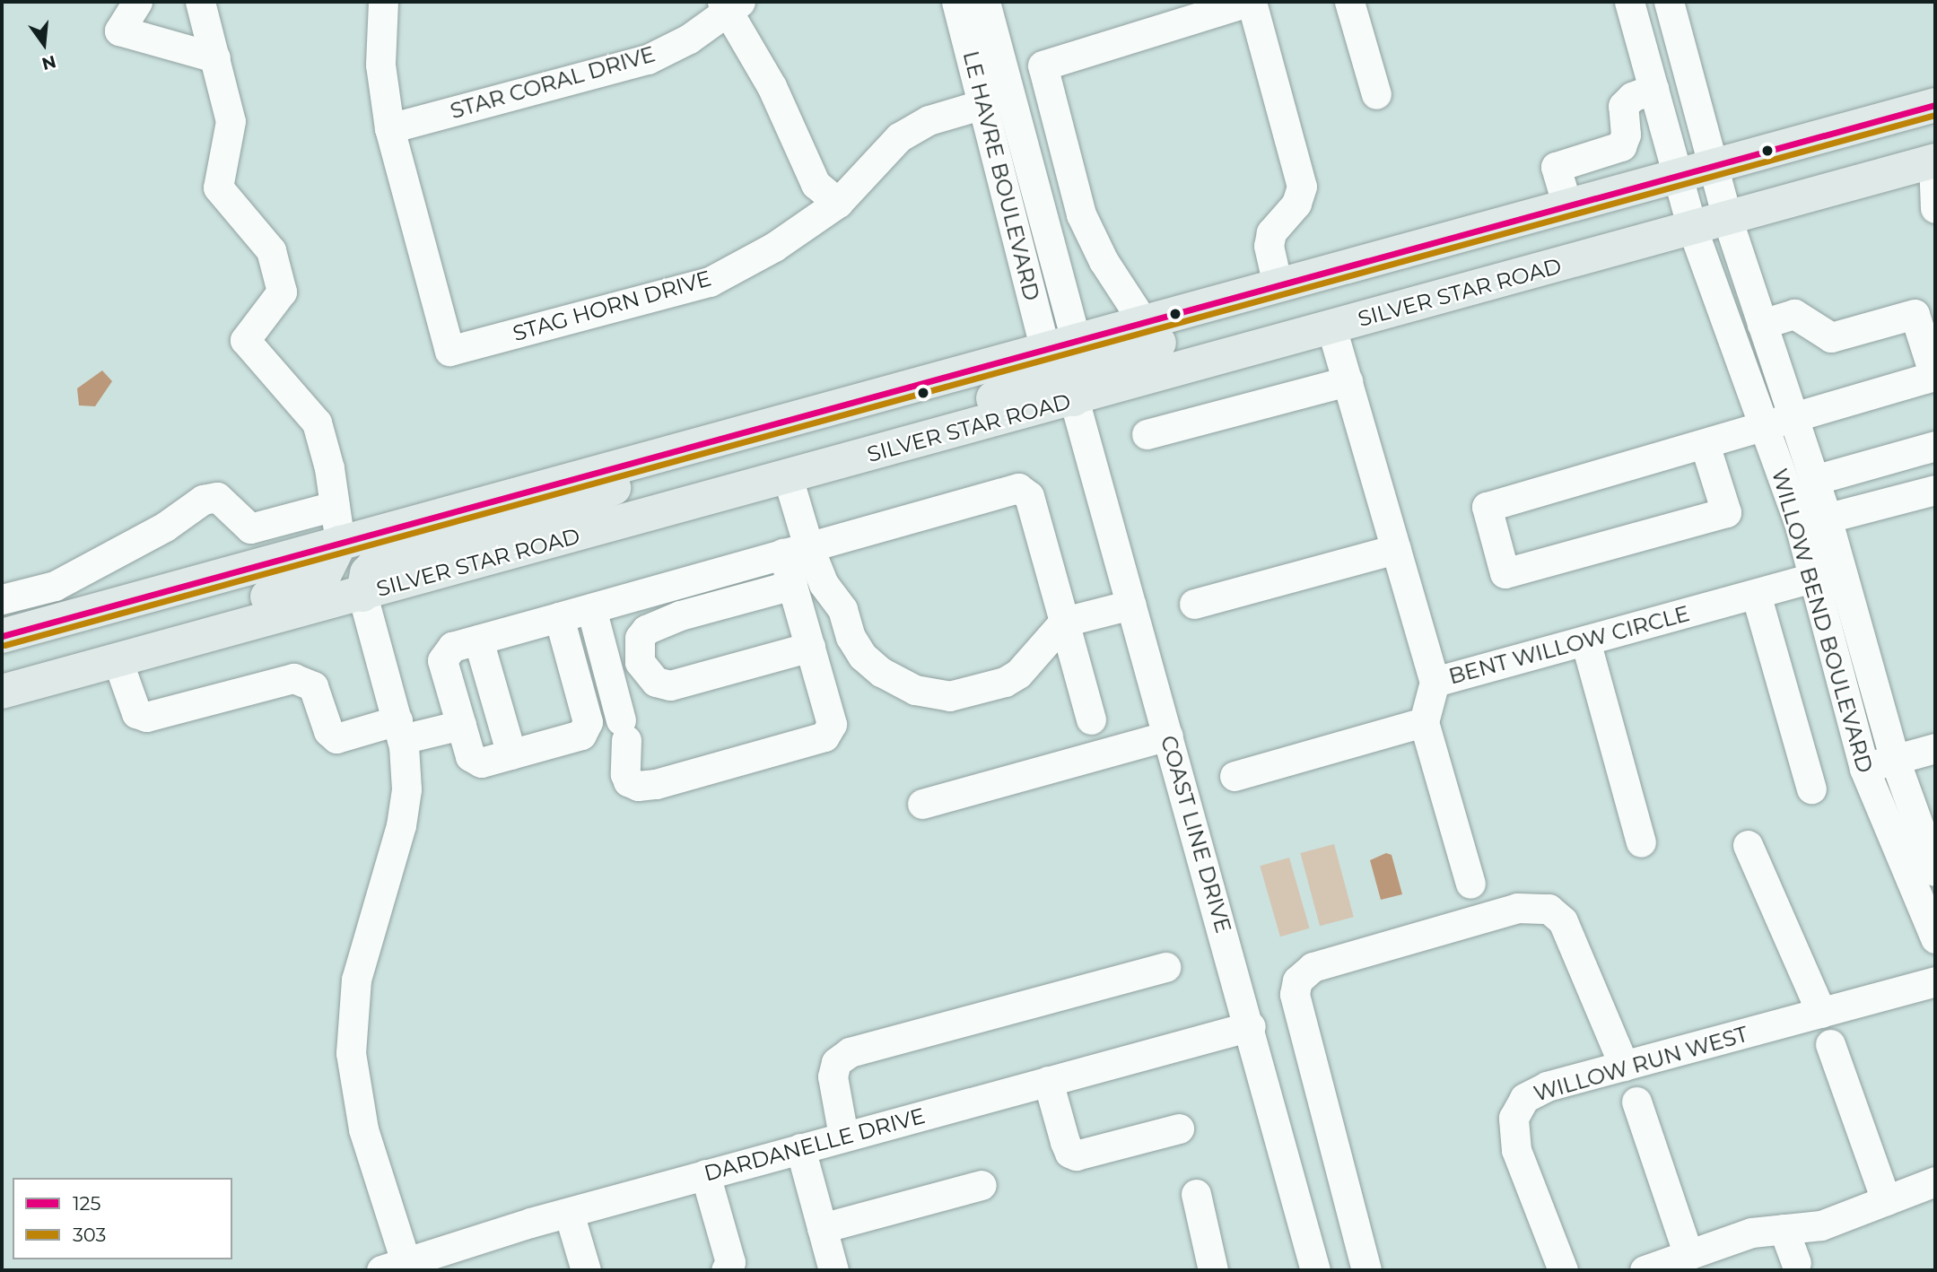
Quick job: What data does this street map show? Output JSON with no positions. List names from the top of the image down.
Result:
{
  "streets": {
    "main road": ["SILVER STAR ROAD"],
    "street": [
      "STAR CORAL DRIVE",
      "LE HAVRE BOULEVARD",
      "STAG HORN DRIVE",
      "WILLOW BEND BOULEVARD",
      "BENT WILLOW CIRCLE",
      "COAST LINE DRIVE",
      "WILLOW RUN WEST",
      "DARDANELLE DRIVE"
    ]
  },
  "crossings": [
    ["STAR CORAL DRIVE", "STAG HORN DRIVE"],
    ["LE HAVRE BOULEVARD", "STAG HORN DRIVE"],
    ["SILVER STAR ROAD", "WILLOW BEND BOULEVARD"],
    ["SILVER STAR ROAD", "BENT WILLOW CIRCLE"],
    ["SILVER STAR ROAD", "COAST LINE DRIVE"],
    ["WILLOW BEND BOULEVARD", "BENT WILLOW CIRCLE"],
    ["COAST LINE DRIVE", "DARDANELLE DRIVE"]
  ],
  "lines": ["transit line 125", "transit line 303"],
  "legend": ["125", "303"],
  "north": "bottom"
}
